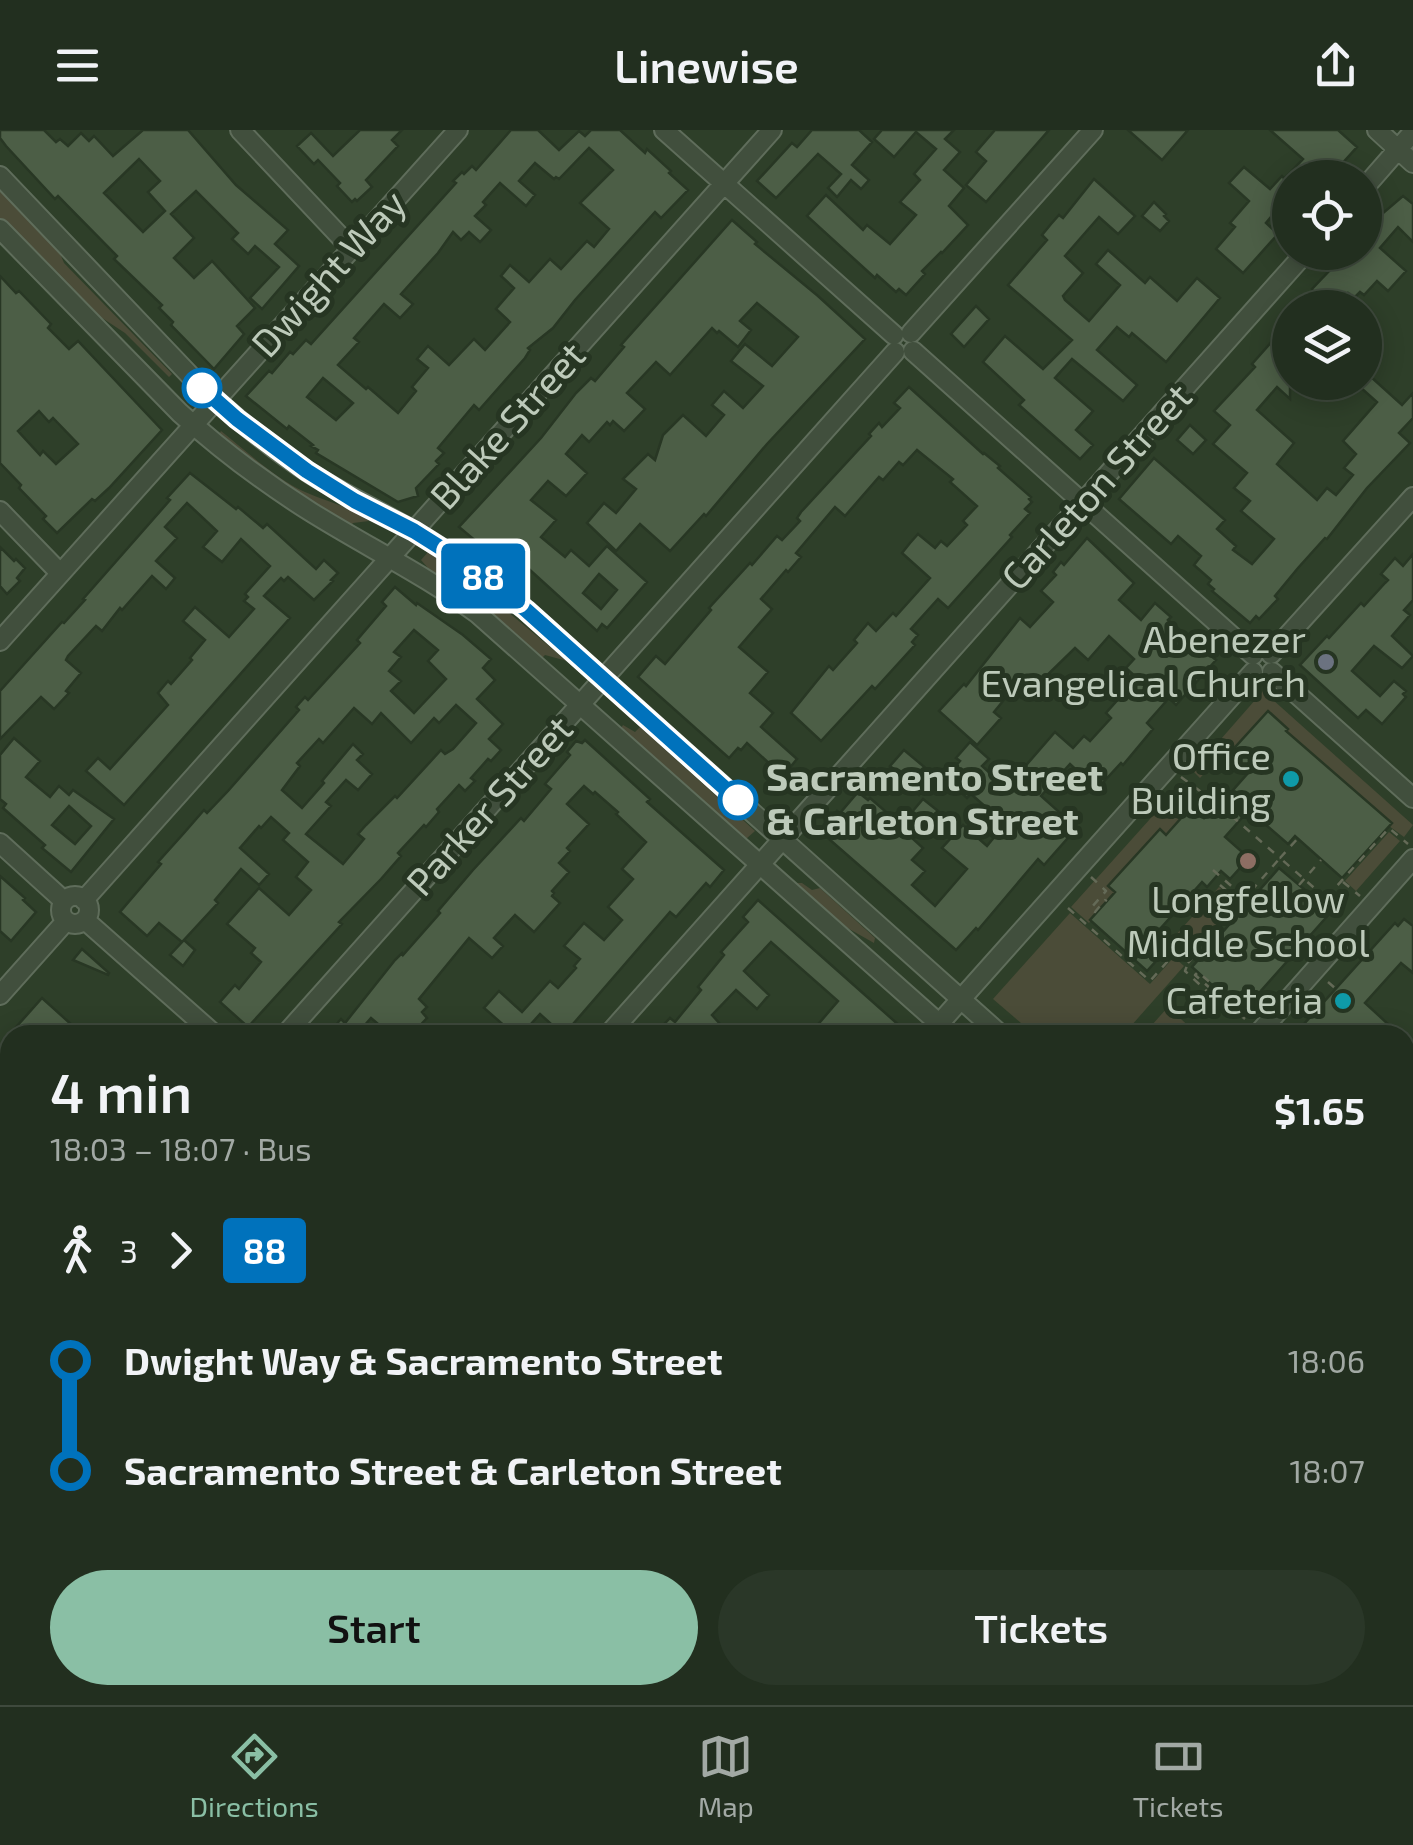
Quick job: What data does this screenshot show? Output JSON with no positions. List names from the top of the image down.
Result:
{
  "streets": {
    "street": [
      "Dwight Way",
      "Blake Street",
      "Carleton Street",
      "Parker Street"
    ]
  },
  "places": [
    "Abenezer Evangelical Church",
    "Office Building",
    "Sacramento Street & Carleton Street",
    "Longfellow Middle School",
    "Cafeteria"
  ],
  "lines": ["bus line 88"],
  "page": {
    "header": "Linewise",
    "on_map": "88",
    "heading": ["4 min", "18:03 – 18:07 · Bus", "$1.65"],
    "legs": ["3", "88"],
    "list": [
      {
        "name": "Dwight Way & Sacramento Street",
        "value": "18:06"
      },
      {
        "name": "Sacramento Street & Carleton Street",
        "value": "18:07"
      }
    ],
    "buttons": ["Start", "Tickets"],
    "tabs": ["Directions", "Map", "Tickets"]
  }
}
